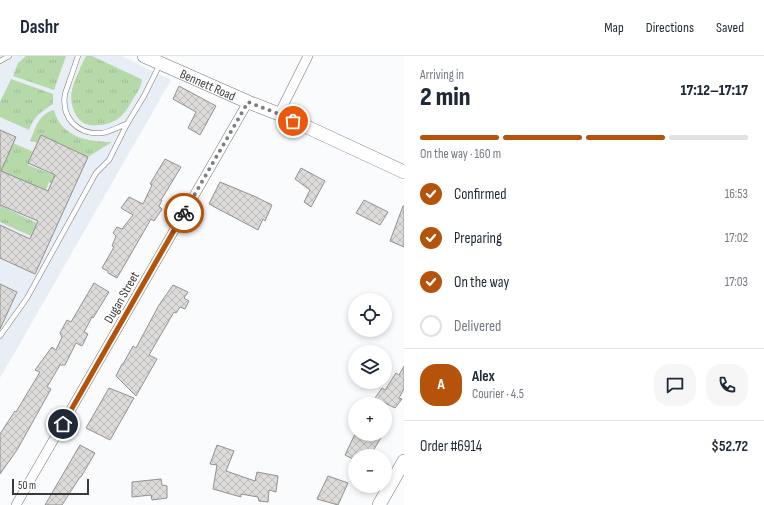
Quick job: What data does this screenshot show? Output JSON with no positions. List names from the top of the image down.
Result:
{
  "streets": {
    "street": ["Bennett Road", "Dugan Street"]
  },
  "crossings": [
    ["Bennett Road", "Dugan Street"]
  ],
  "scale_bar": "50 m",
  "page": {
    "header": "Dashr",
    "nav": ["Map", "Directions", "Saved"],
    "heading": ["2 min", "Arriving in", "17:12–17:17"],
    "panel": [
      "Alex",
      "Courier · 4.5",
      "Order #6914",
      "$52.72"
    ],
    "bar": "On the way · 160 m",
    "list": [
      ["Confirmed", "16:53"],
      ["Preparing", "17:02"],
      ["On the way", "17:03"],
      "Delivered"
    ],
    "map_buttons": ["+", "−"],
    "round": "A",
    "scale": "50 m"
  }
}
